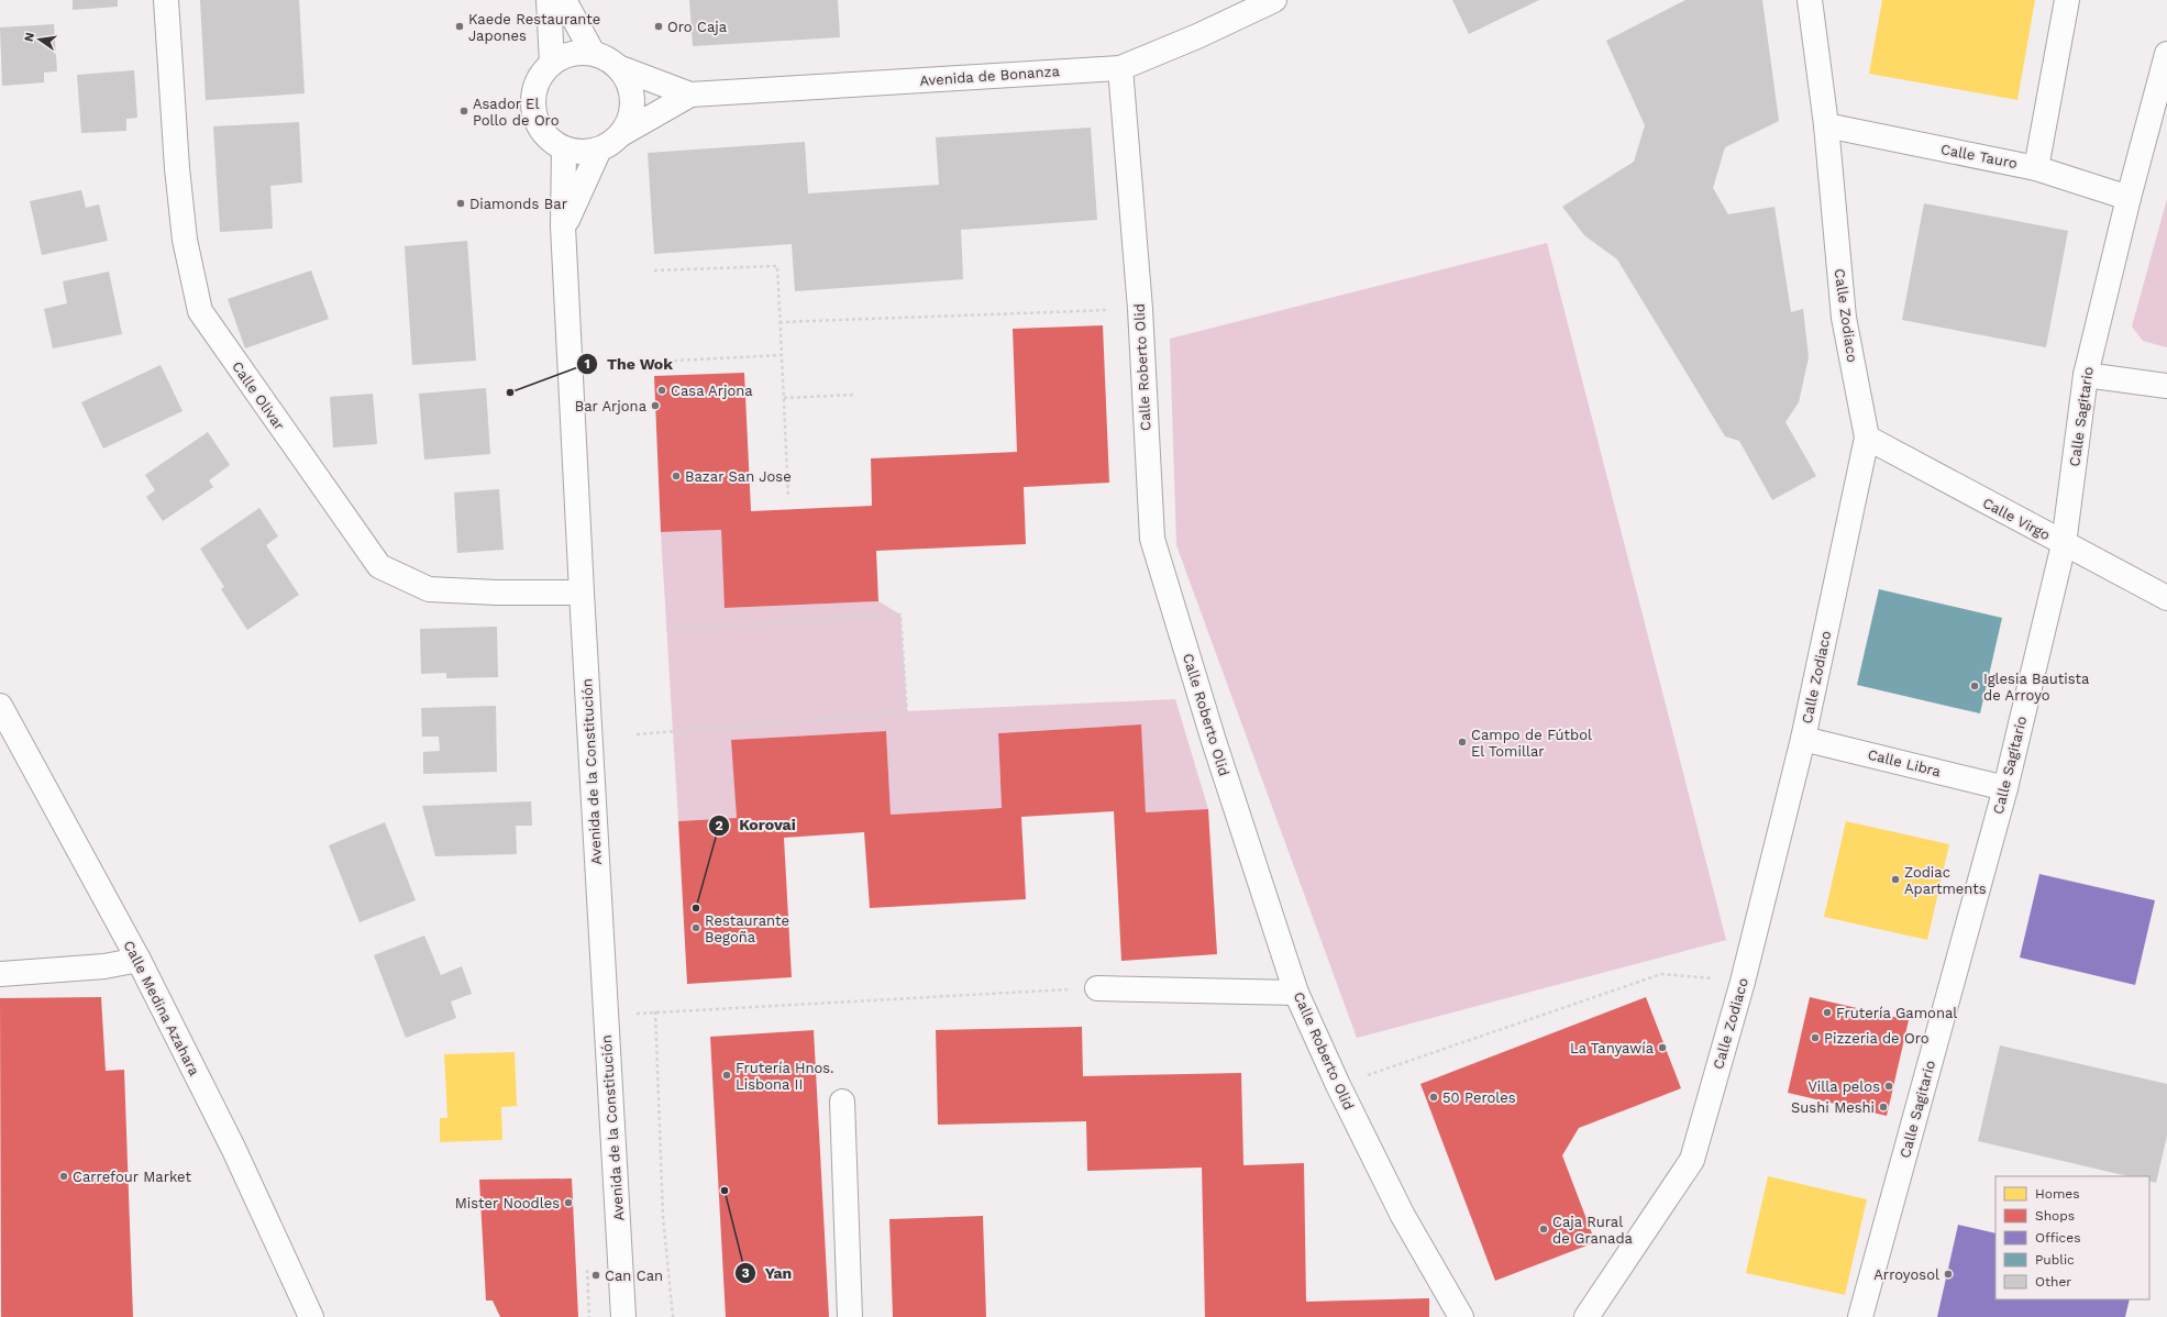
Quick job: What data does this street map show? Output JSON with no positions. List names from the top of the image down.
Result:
{
  "streets": {
    "street": [
      "Avenida de Bonanza",
      "Calle Tauro",
      "Calle Zodiaco",
      "Calle Roberto Olid",
      "Calle Olivar",
      "Calle Sagitario",
      "Calle Virgo",
      "Calle Libra",
      "Avenida de la Constitución",
      "Calle Medina Azahara"
    ]
  },
  "crossings": [
    ["Avenida de Bonanza", "Calle Roberto Olid"],
    ["Avenida de Bonanza", "Avenida de la Constitución"],
    ["Calle Tauro", "Calle Zodiaco"],
    ["Calle Tauro", "Calle Sagitario"],
    ["Calle Zodiaco", "Calle Virgo"],
    ["Calle Zodiaco", "Calle Libra"],
    ["Calle Olivar", "Avenida de la Constitución"],
    ["Calle Sagitario", "Calle Virgo"],
    ["Calle Sagitario", "Calle Libra"]
  ],
  "places": [
    "Kaede Restaurante Japones",
    "Oro Caja",
    "Asador El Pollo de Oro",
    "Diamonds Bar",
    "Casa Arjona",
    "The Wok",
    "Bar Arjona",
    "Bazar San Jose",
    "Iglesia Bautista de Arroyo",
    "Campo de Fútbol El Tomillar",
    "Zodiac Apartments",
    "Korovai",
    "Restaurante Begoña",
    "Frutería Gamonal",
    "Pizzeria de Oro",
    "La Tanyawía",
    "Frutería Hnos. Lisbona II",
    "Villa pelos",
    "50 Peroles",
    "Sushi Meshi",
    "Carrefour Market",
    "Yan",
    "Mister Noodles",
    "Caja Rural de Granada",
    "Arroyosol",
    "Can Can"
  ],
  "legend": [
    "Homes",
    "Shops",
    "Offices",
    "Public",
    "Other"
  ],
  "north": "left"
}
